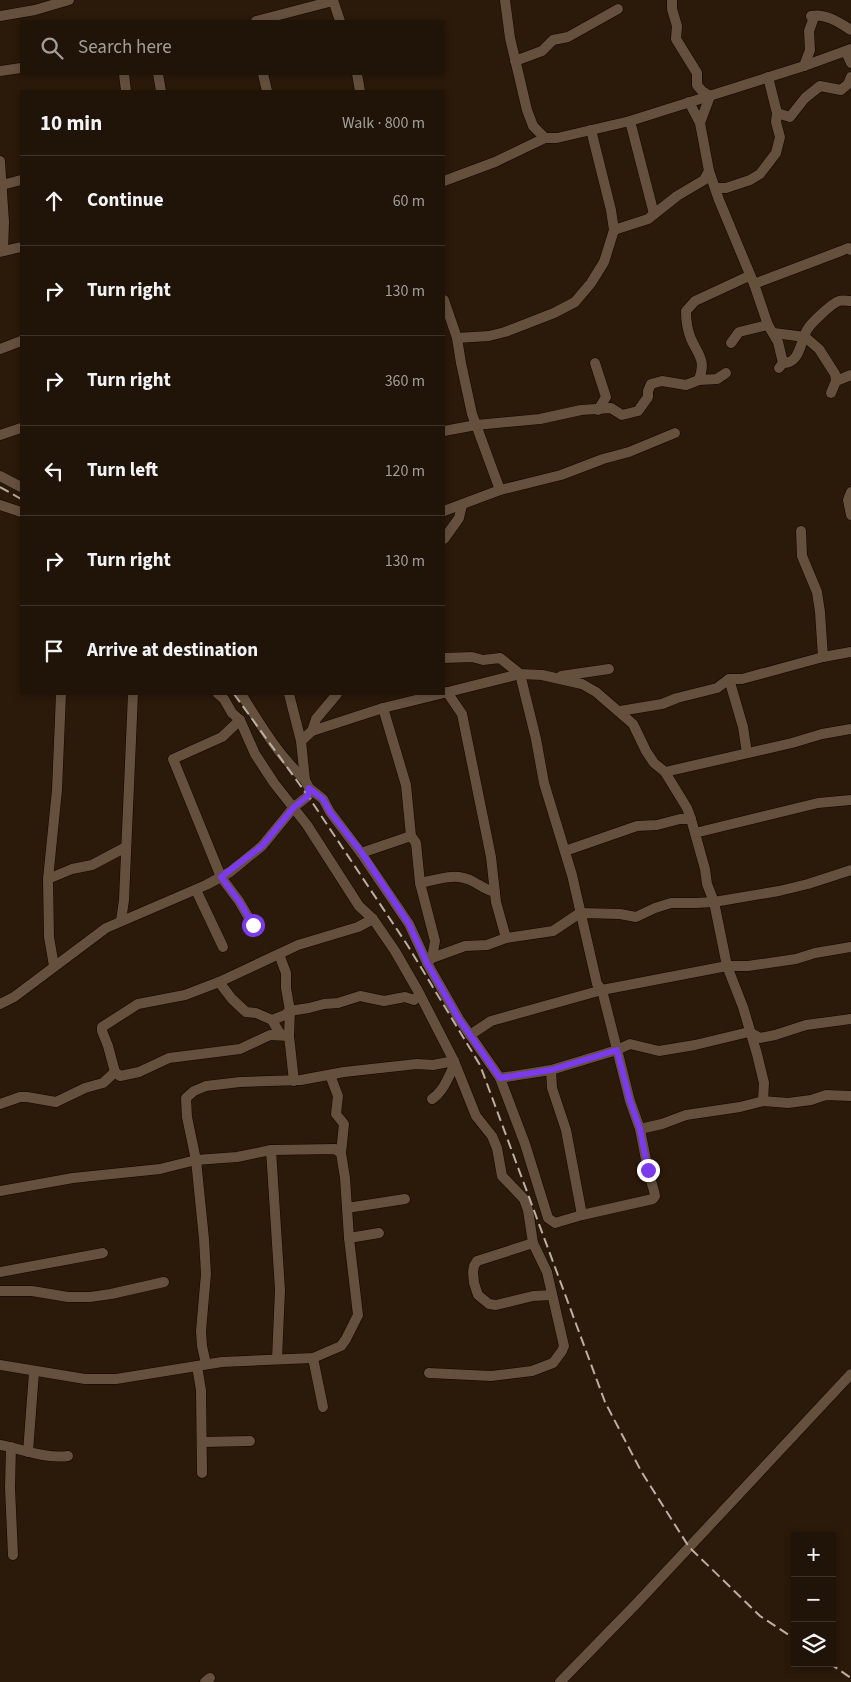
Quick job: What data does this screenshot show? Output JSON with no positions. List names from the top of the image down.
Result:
{
  "page": {
    "search": "Search here",
    "heading": ["10 min", "Walk · 800 m"],
    "list": [
      ["Continue", "60 m"],
      ["Turn right", "130 m"],
      ["Turn right", "360 m"],
      ["Turn left", "120 m"],
      ["Turn right", "130 m"],
      "Arrive at destination"
    ],
    "map_buttons": ["+", "−"]
  }
}
